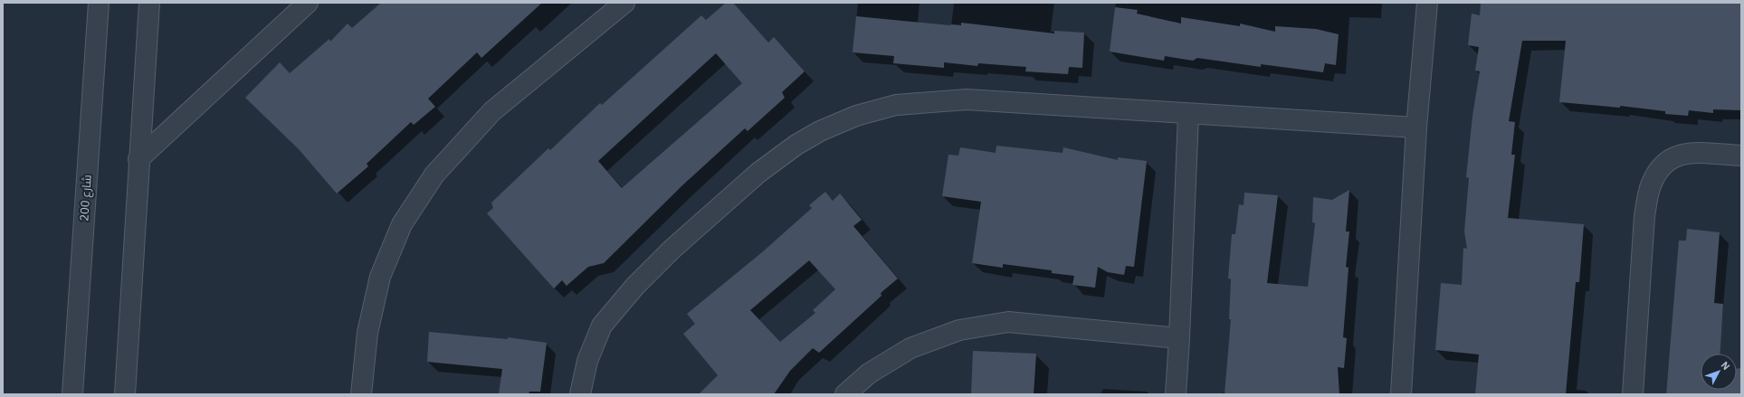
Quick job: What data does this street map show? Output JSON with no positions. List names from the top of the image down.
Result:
{
  "streets": {
    "street": ["شارع 200"]
  },
  "north": "top right"
}
